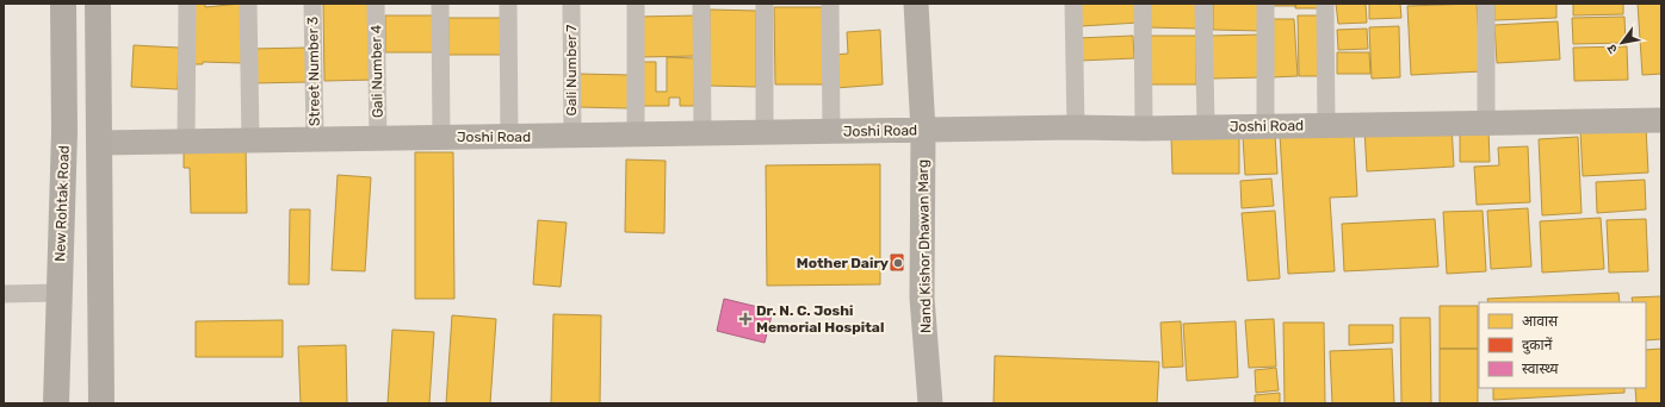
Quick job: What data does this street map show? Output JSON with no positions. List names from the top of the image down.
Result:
{
  "streets": {
    "main road": ["New Rohtak Road"],
    "street": [
      "Gali Number 7",
      "Street Number 3",
      "Gali Number 4",
      "Joshi Road",
      "Nand Kishor Dhawan Marg"
    ]
  },
  "crossings": [
    ["Gali Number 7", "Joshi Road"],
    ["Street Number 3", "Joshi Road"],
    ["Gali Number 4", "Joshi Road"],
    ["Joshi Road", "Nand Kishor Dhawan Marg"]
  ],
  "places": {
    "other": ["Mother Dairy"],
    "health": ["Dr. N. C. Joshi Memorial Hospital"]
  },
  "legend": ["आवास", "दुकानें", "स्वास्थ्य"],
  "north": "bottom left"
}
